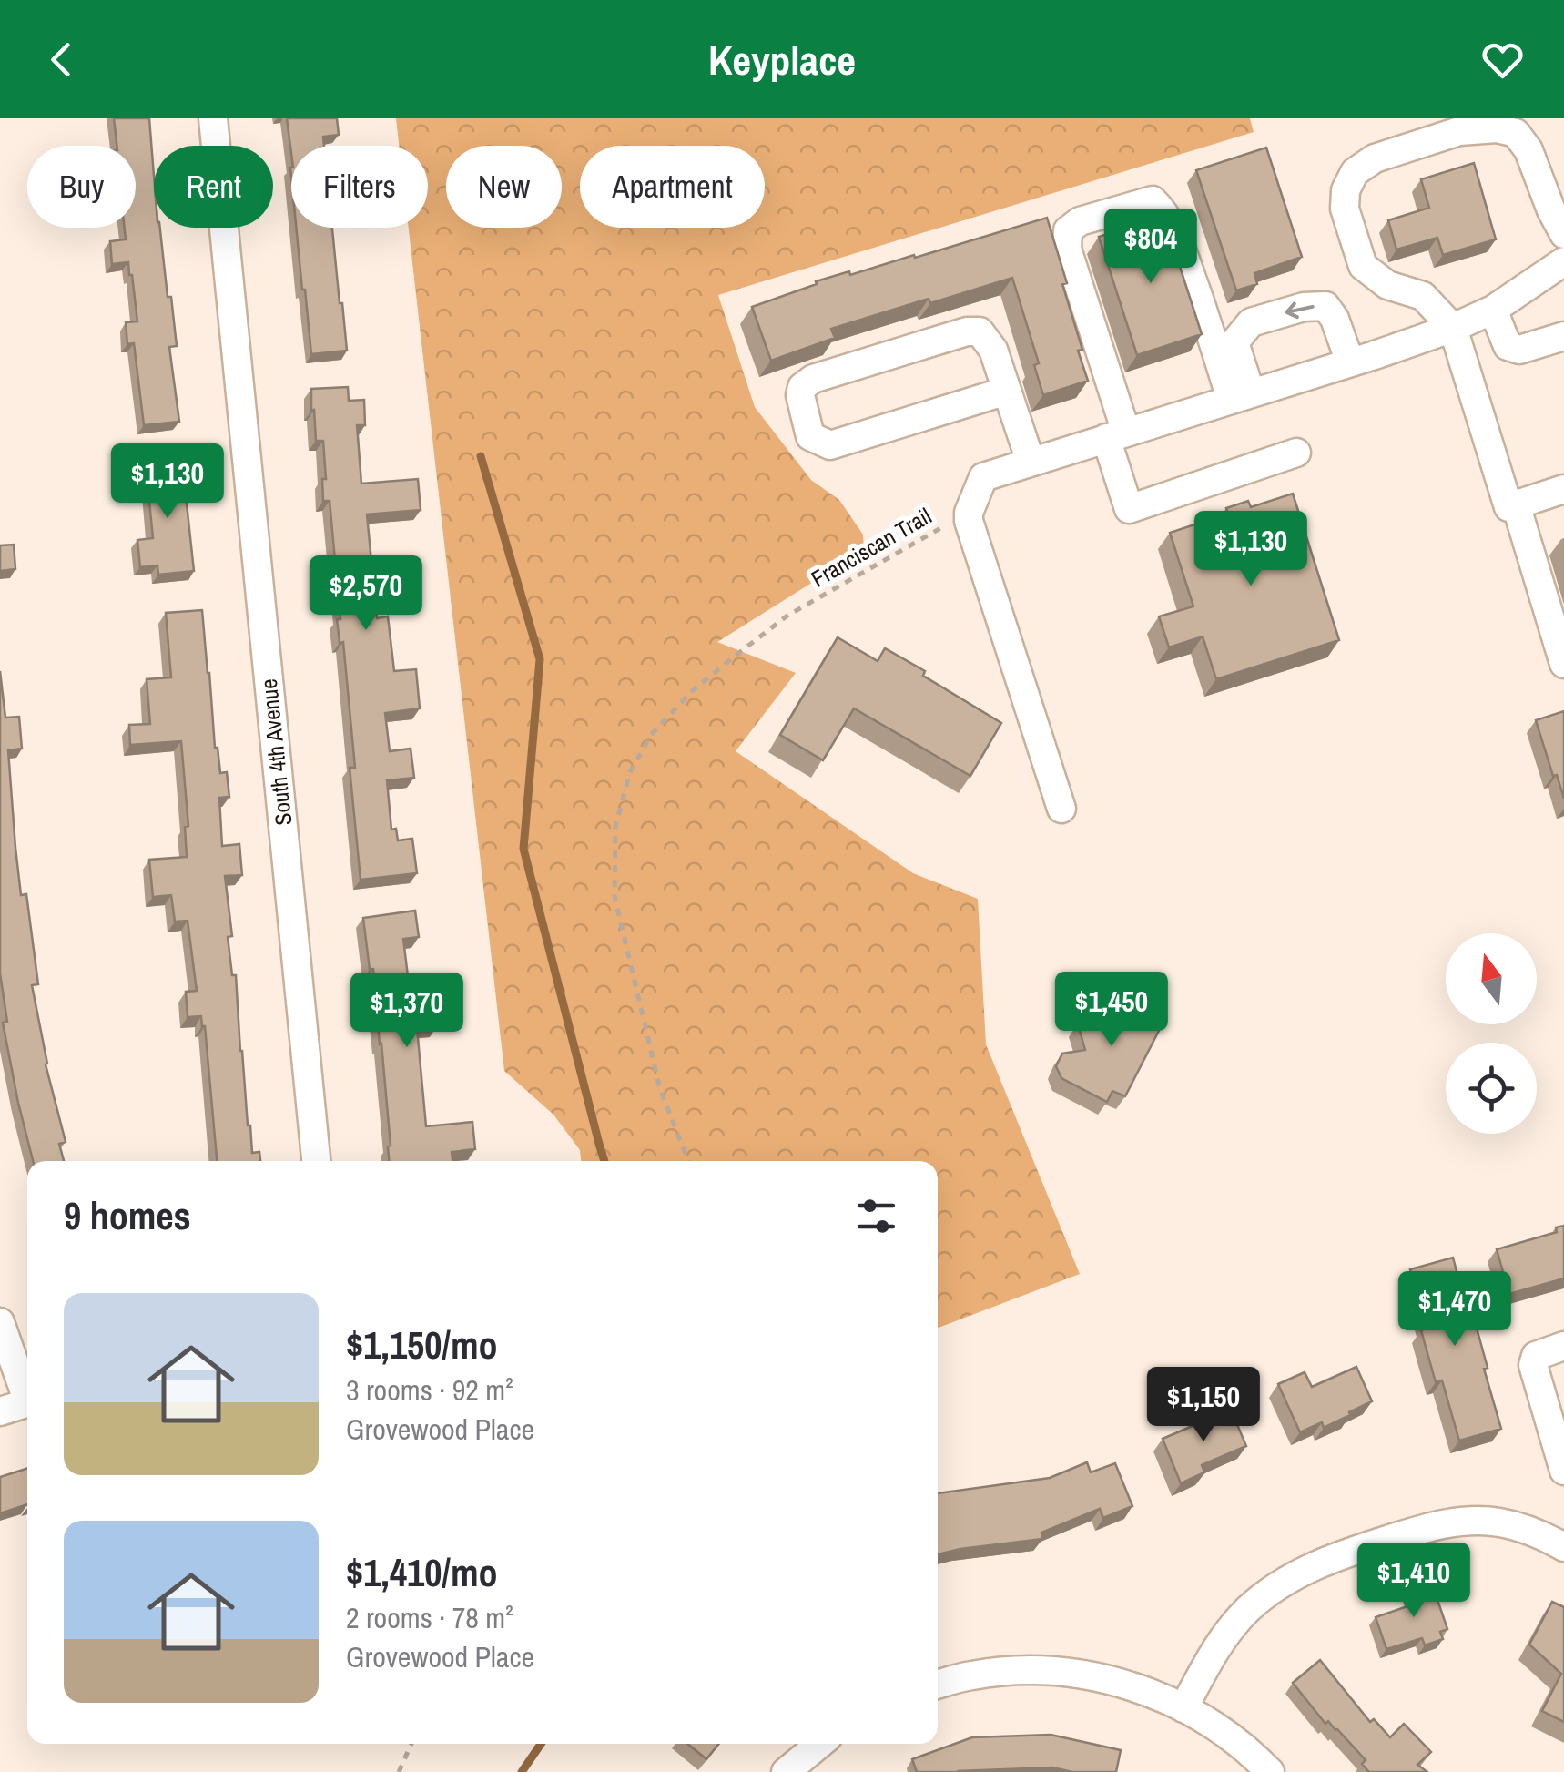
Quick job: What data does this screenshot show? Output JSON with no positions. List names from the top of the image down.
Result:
{
  "streets": {
    "street": ["South 4th Avenue"],
    "path": ["Franciscan Trail"]
  },
  "north": "top",
  "page": {
    "header": "Keyplace",
    "chip": [
      "Buy",
      "Rent",
      "Filters",
      "New",
      "Apartment"
    ],
    "price": [
      "$804",
      "$1,130",
      "$1,130",
      "$2,570",
      "$1,450",
      "$1,370",
      "$1,470",
      "$1,150",
      "$1,410"
    ],
    "heading": "9 homes",
    "list": [
      {
        "name": "$1,150/mo",
        "note": "3 rooms · 92 m² · Grovewood Place"
      },
      {
        "name": "$1,410/mo",
        "note": "2 rooms · 78 m² · Grovewood Place"
      }
    ]
  }
}
